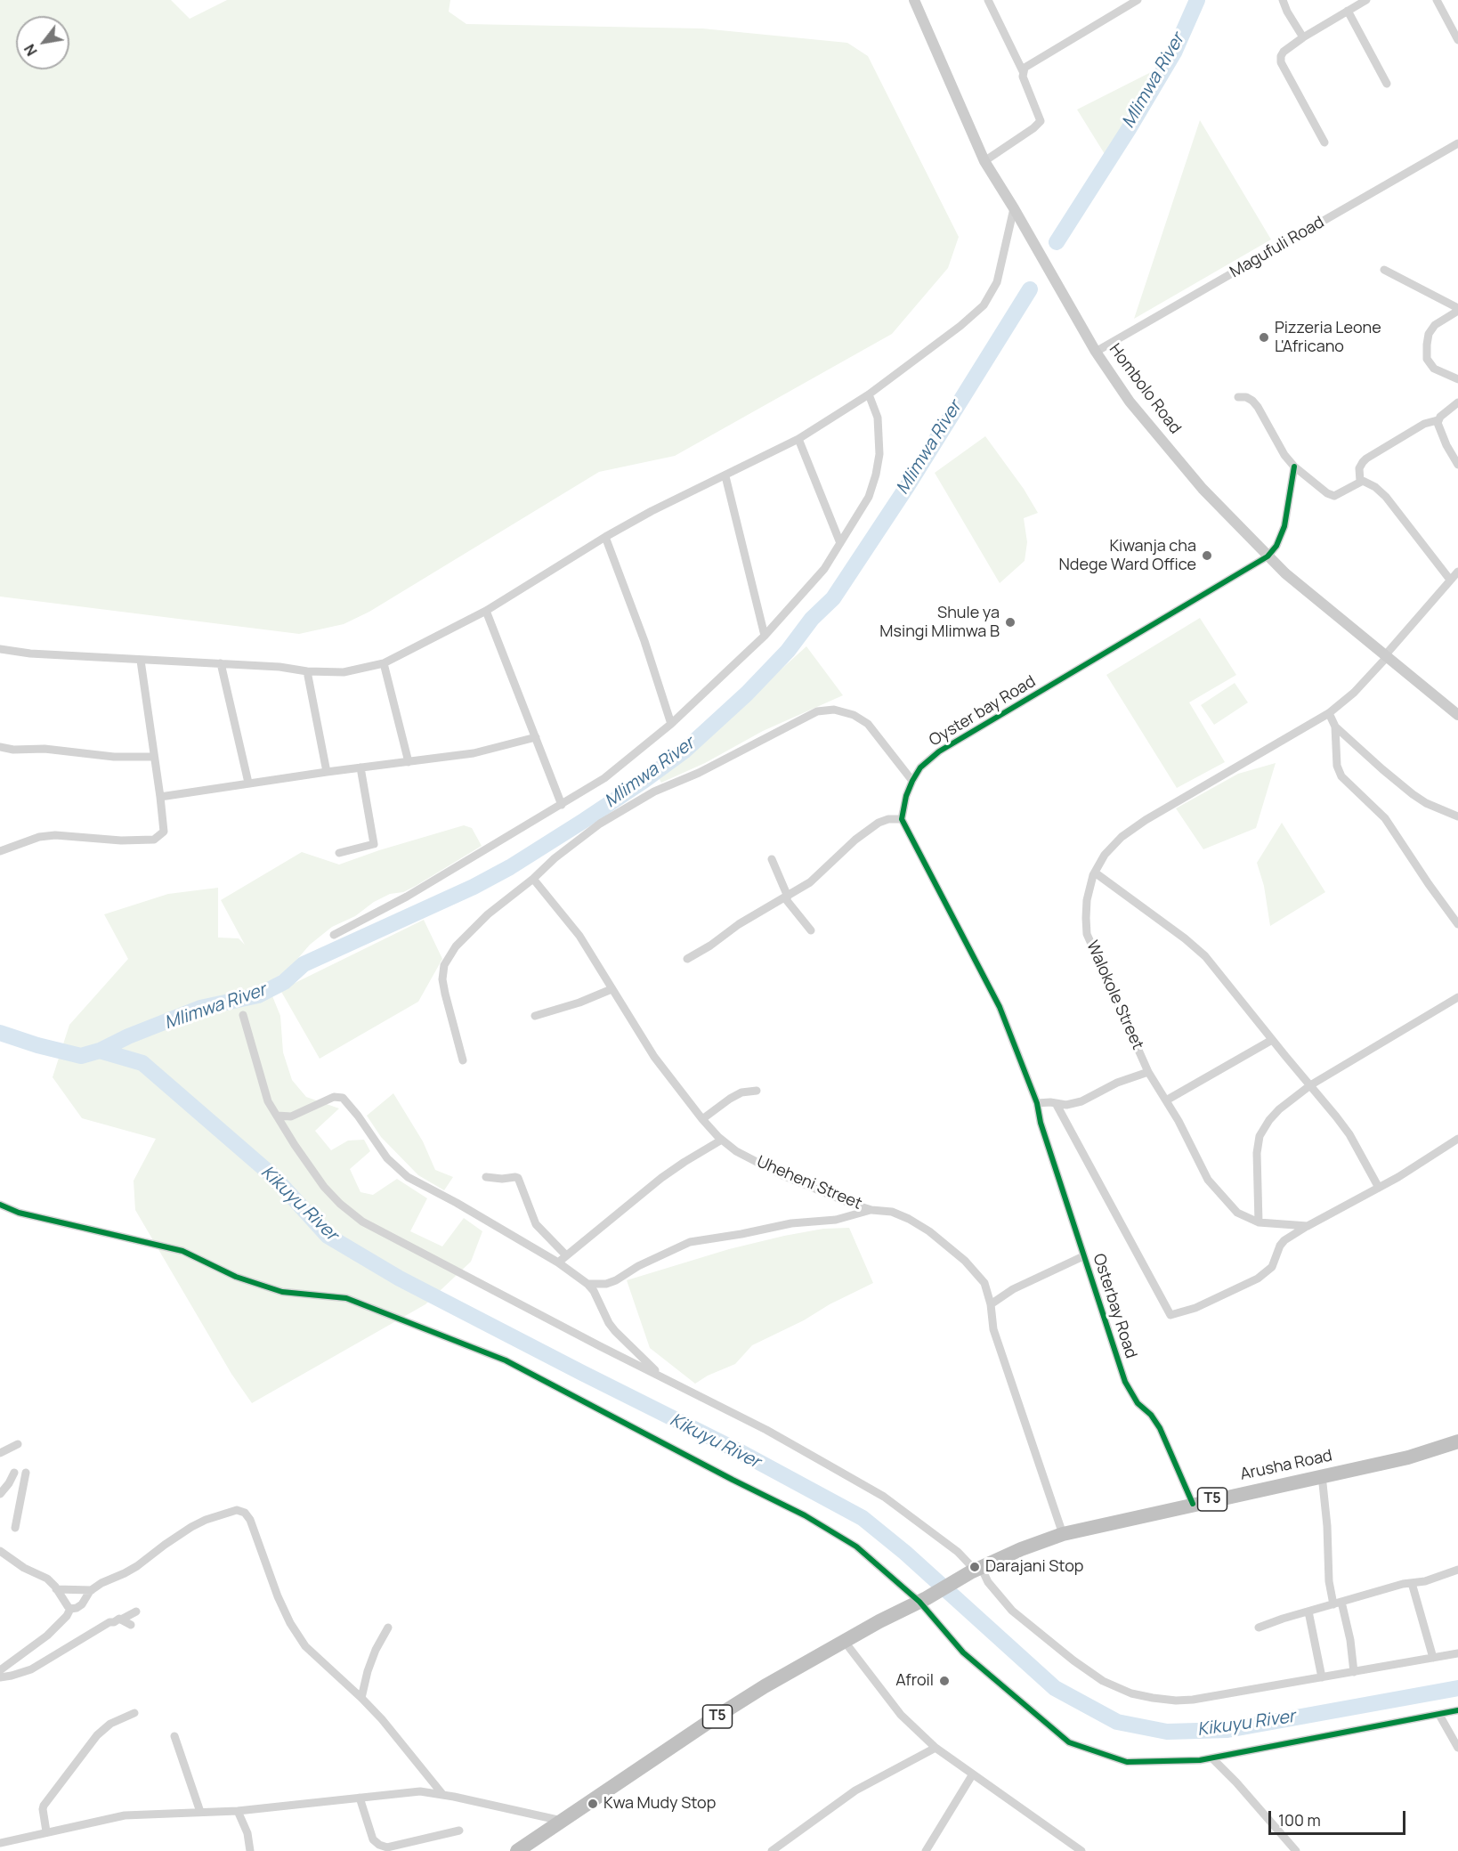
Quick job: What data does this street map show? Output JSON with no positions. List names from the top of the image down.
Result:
{
  "streets": {
    "highway": ["Arusha Road", "T5"],
    "street": [
      "Magufuli Road",
      "Hombolo Road",
      "Oyster bay Road",
      "Walokole Street",
      "Uheheni Street",
      "Osterbay Road"
    ]
  },
  "crossings": [
    ["Magufuli Road", "Hombolo Road"],
    ["Hombolo Road", "Oyster bay Road"],
    ["Hombolo Road", "Walokole Street"],
    ["Uheheni Street", "Arusha Road"],
    ["Osterbay Road", "Arusha Road"],
    ["Arusha Road", "T5"]
  ],
  "water": ["Mlimwa River", "Kikuyu River"],
  "places": [
    "Pizzeria Leone L'Africano",
    "Kiwanja cha Ndege Ward Office",
    "Shule ya Msingi Mlimwa B",
    "Darajani Stop",
    "Afroil",
    "Kwa Mudy Stop"
  ],
  "scale_bar": "100 m",
  "north": "bottom left"
}
